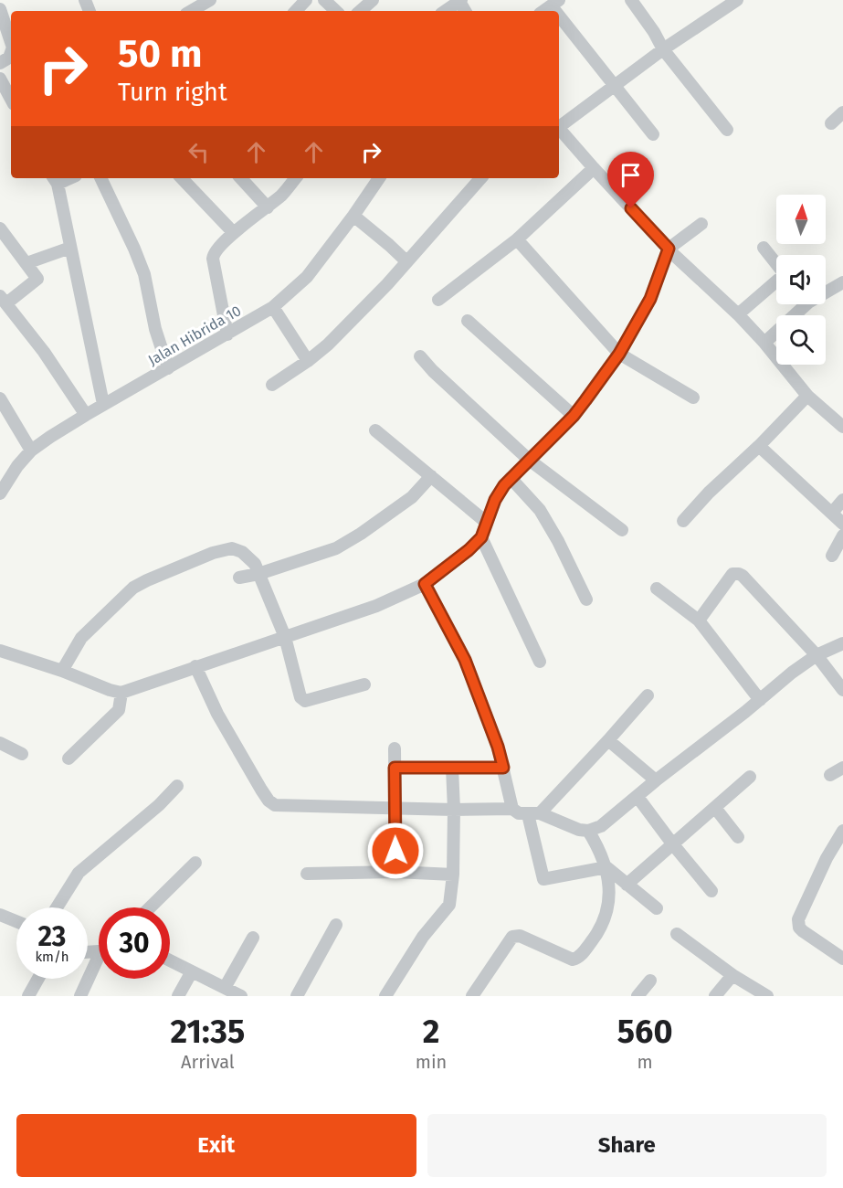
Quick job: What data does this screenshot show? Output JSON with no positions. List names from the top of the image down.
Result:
{
  "streets": {
    "street": ["Jalan Hibrida 10"]
  },
  "north": "top",
  "page": {
    "turn": ["50 m", "Turn right"],
    "speed": "23 km/h",
    "limit": "30",
    "eta": [
      "21:35",
      "Arrival",
      "2",
      "min",
      "560",
      "m"
    ],
    "buttons": ["Exit", "Share"]
  }
}
